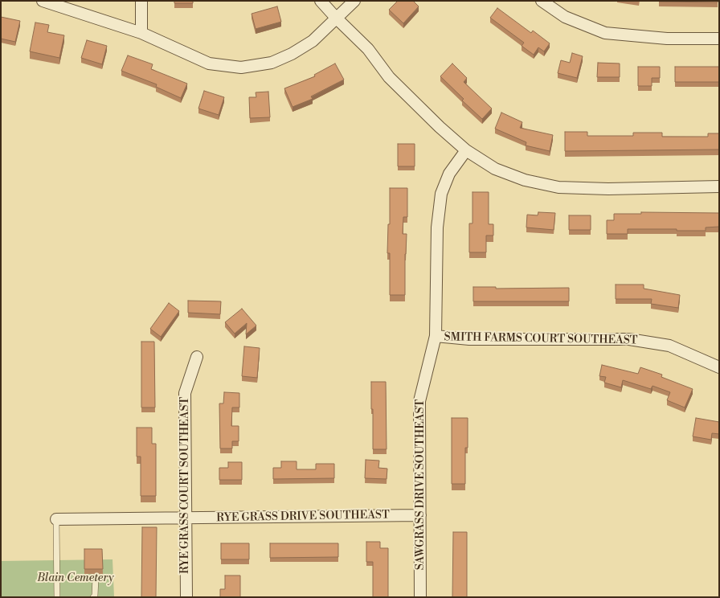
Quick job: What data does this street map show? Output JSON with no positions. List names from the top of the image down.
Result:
{
  "streets": {
    "street": [
      "SMITH FARMS COURT SOUTHEAST",
      "SAWGRASS DRIVE SOUTHEAST",
      "RYE GRASS COURT SOUTHEAST",
      "RYE GRASS DRIVE SOUTHEAST"
    ]
  },
  "crossings": [
    ["SMITH FARMS COURT SOUTHEAST", "SAWGRASS DRIVE SOUTHEAST"],
    ["SAWGRASS DRIVE SOUTHEAST", "RYE GRASS DRIVE SOUTHEAST"],
    ["RYE GRASS COURT SOUTHEAST", "RYE GRASS DRIVE SOUTHEAST"]
  ],
  "parks": ["Blain Cemetery"]
}
